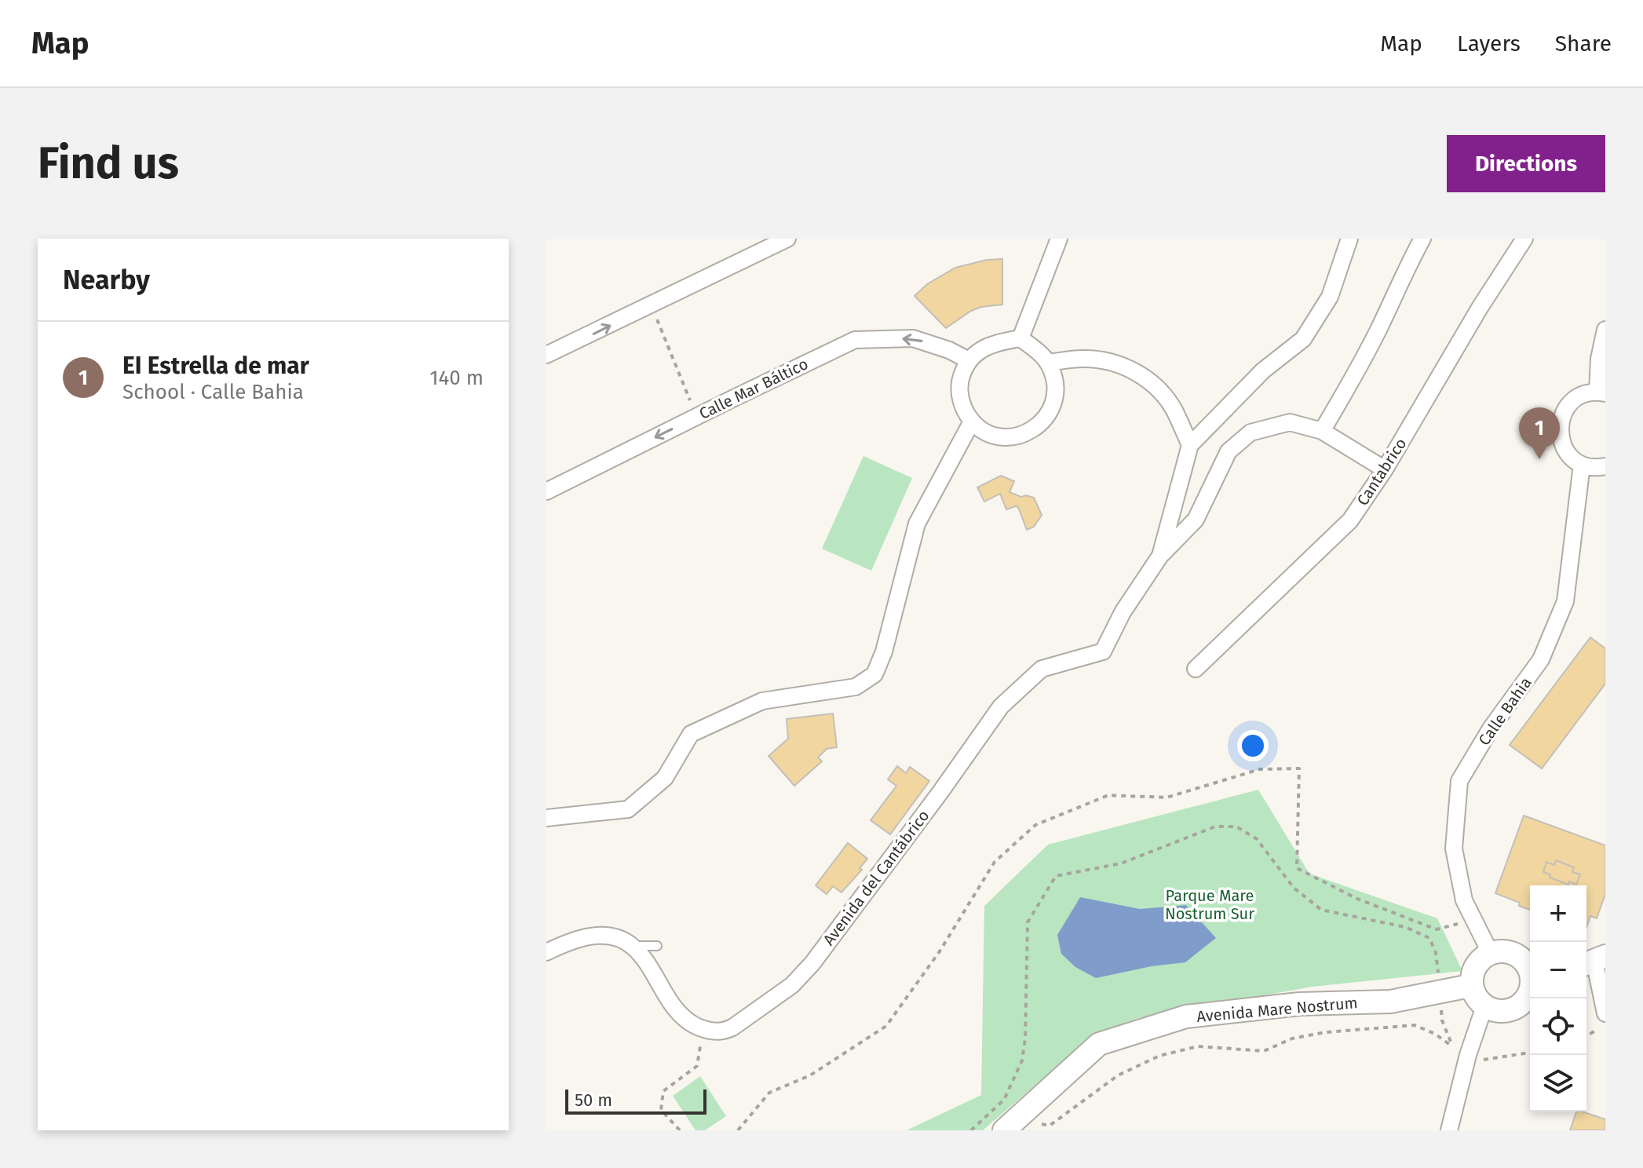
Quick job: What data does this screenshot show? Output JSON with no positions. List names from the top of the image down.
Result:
{
  "streets": {
    "street": [
      "Calle Mar Báltico",
      "Cantabrico",
      "Calle Bahia",
      "Avenida del Cantábrico",
      "Avenida Mare Nostrum"
    ]
  },
  "crossings": [
    ["Cantabrico", "Avenida del Cantábrico"]
  ],
  "parks": ["Parque Mare Nostrum Sur"],
  "scale_bar": "50 m",
  "page": {
    "header": "Map",
    "nav": ["Map", "Layers", "Share"],
    "buttons": "Directions",
    "title": "Find us",
    "heading": "Nearby",
    "list": [
      {
        "mark": "1",
        "name": "EI Estrella de mar",
        "note": "School · Calle Bahia",
        "value": "140 m"
      }
    ],
    "pins": "1",
    "map_buttons": ["+", "−"],
    "scale": "50 m"
  }
}
